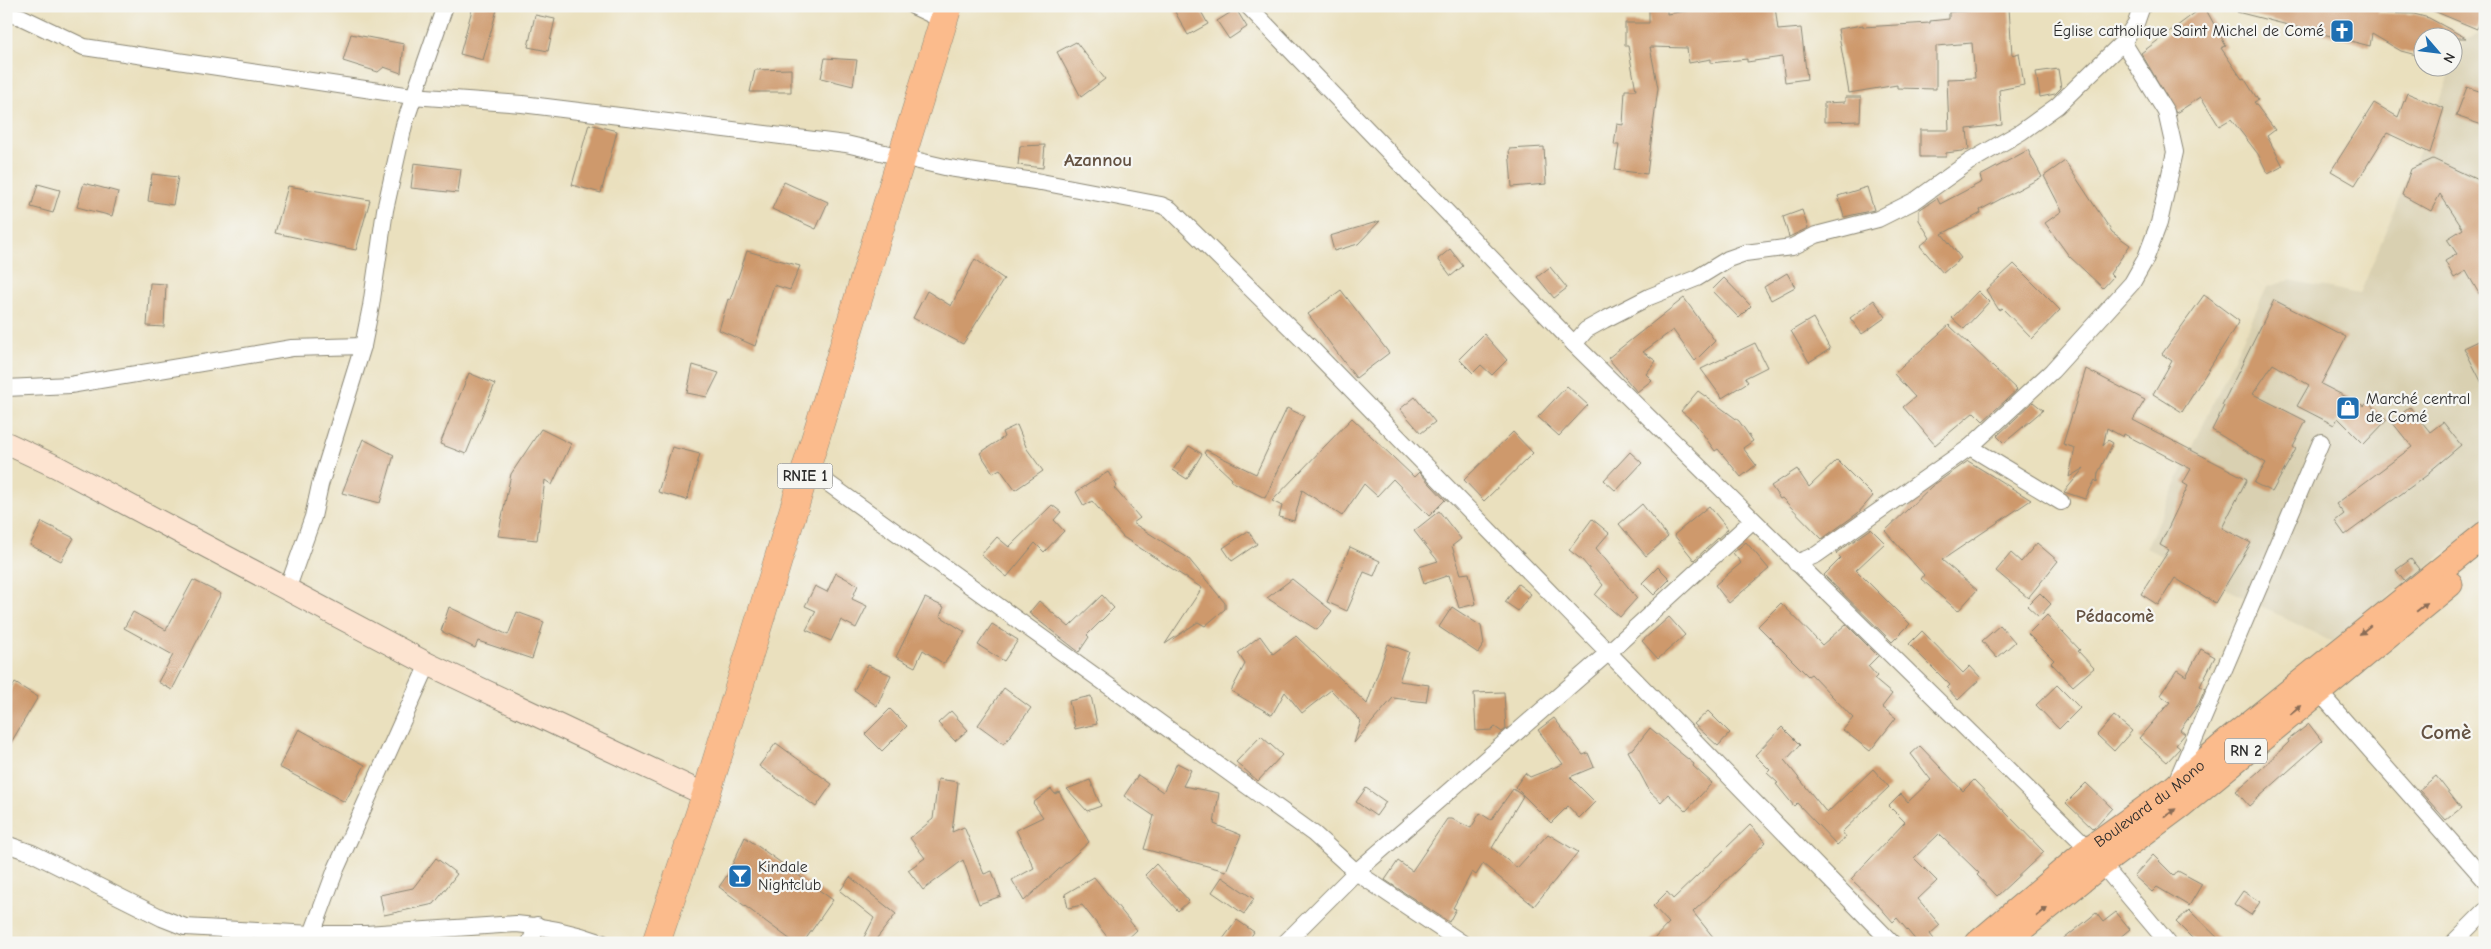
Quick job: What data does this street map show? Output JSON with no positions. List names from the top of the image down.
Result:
{
  "streets": {
    "highway": ["RNIE 1"],
    "main road": ["RN 2", "Boulevard du Mono"]
  },
  "districts": ["Azannou", "Pédacomè", "Comè"],
  "places": {
    "church": ["Église catholique Saint Michel de Comé"],
    "shop": ["Marché central de Comé"],
    "bar": ["Kindale Nightclub"]
  },
  "north": "bottom right"
}
